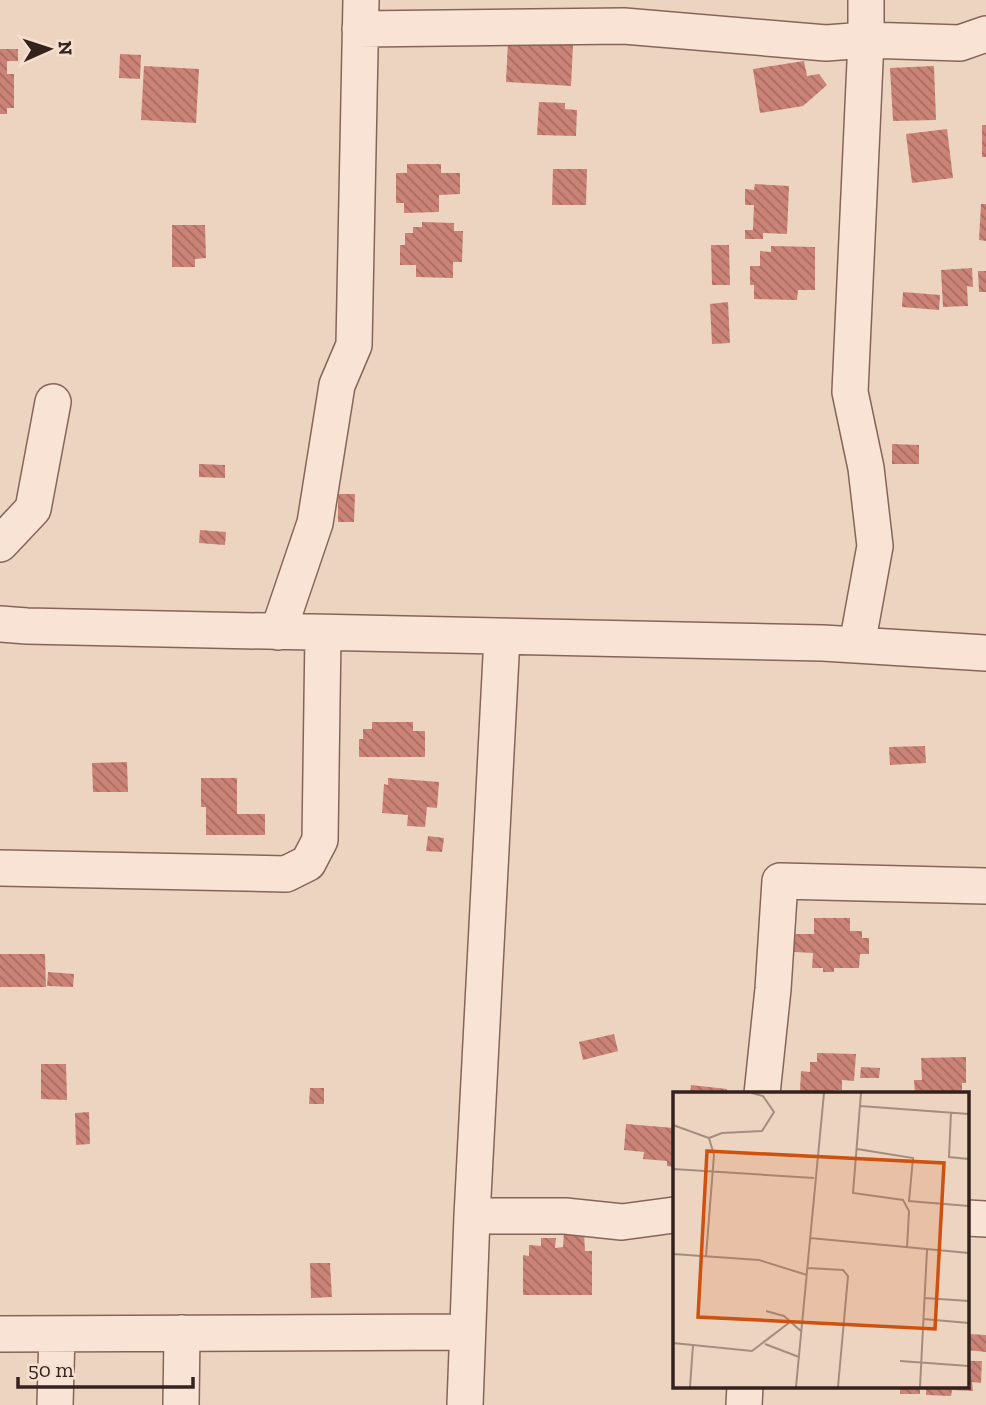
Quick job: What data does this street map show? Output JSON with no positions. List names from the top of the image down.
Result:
{
  "scale_bar": "50 m",
  "north": "right"
}
